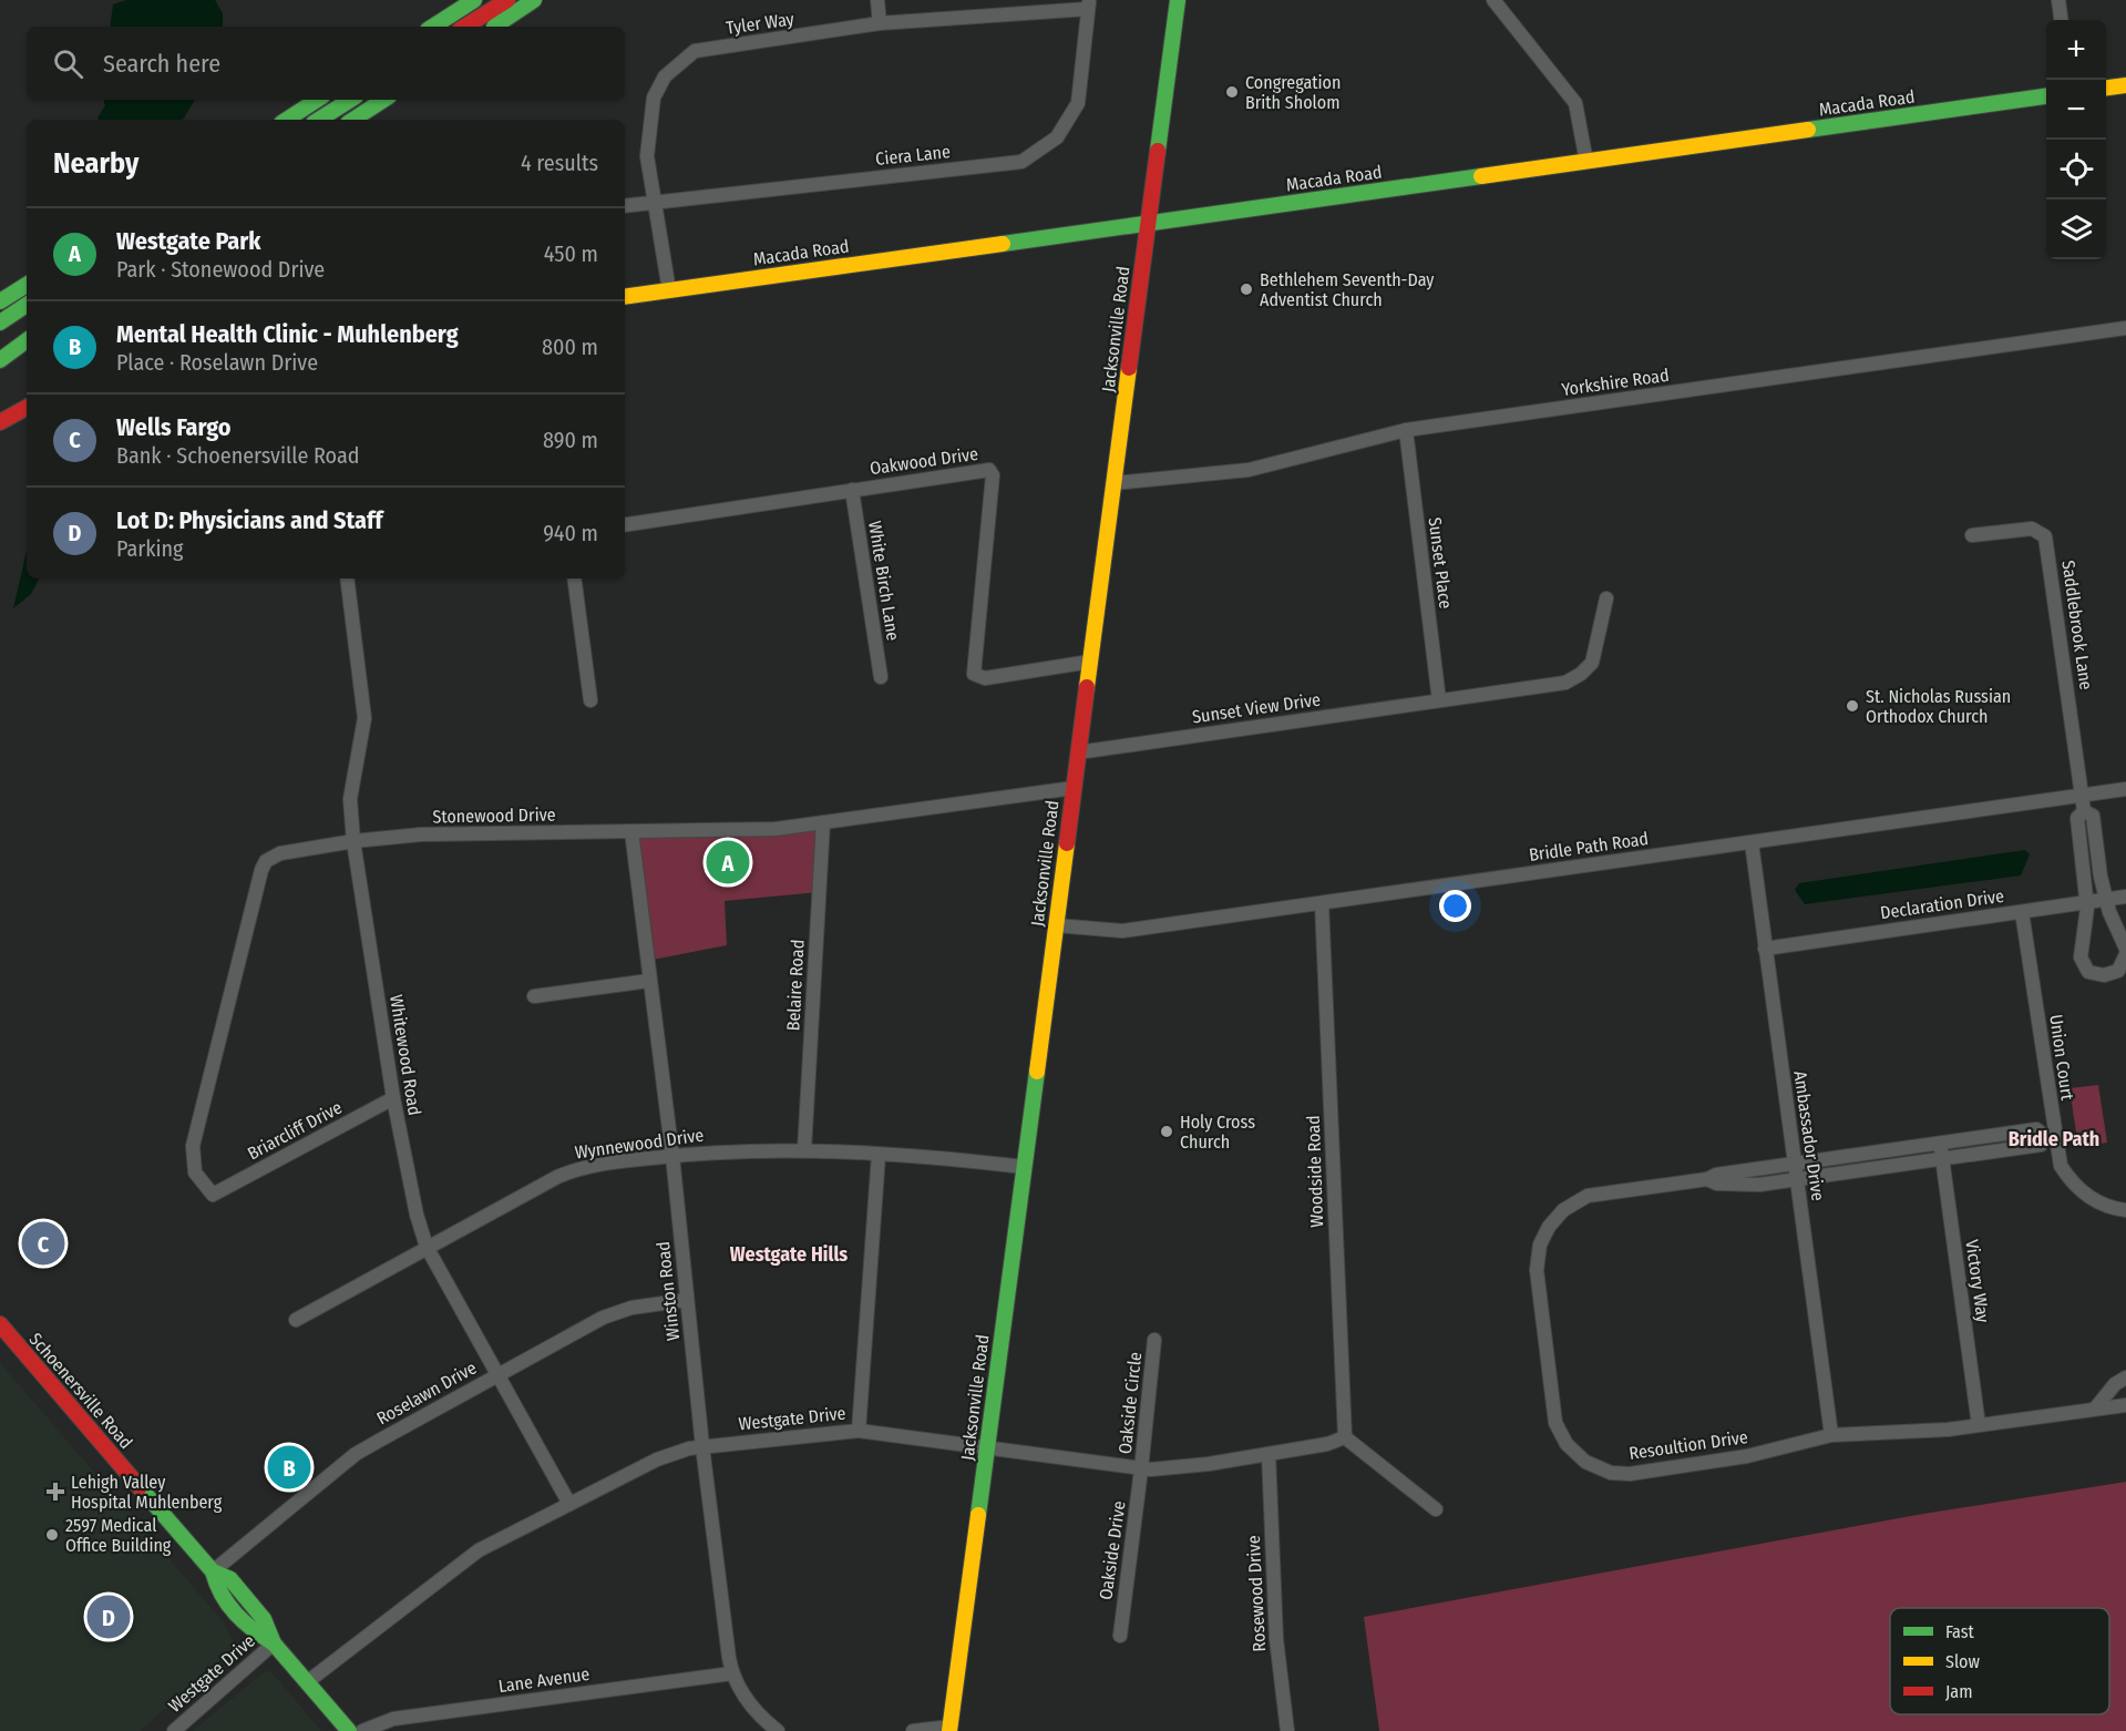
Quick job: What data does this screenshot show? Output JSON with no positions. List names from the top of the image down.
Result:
{
  "streets": {
    "main road": ["Macada Road", "Jacksonville Road", "Schoenersville Road"],
    "street": [
      "Tyler Way",
      "Ciera Lane",
      "Yorkshire Road",
      "Oakwood Drive",
      "Sunset Place",
      "White Birch Lane",
      "Saddlebrook Lane",
      "Sunset View Drive",
      "Stonewood Drive",
      "Bridle Path Road",
      "Declaration Drive",
      "Belaire Road",
      "Whitewood Road",
      "Union Court",
      "Briarcliff Drive",
      "Ambassador Drive",
      "Wynnewood Drive",
      "Woodside Road",
      "Victory Way",
      "Winston Road",
      "Roselawn Drive",
      "Oakside Circle",
      "Westgate Drive",
      "Resoultion Drive",
      "Oakside Drive",
      "Rosewood Drive",
      "Lane Avenue"
    ]
  },
  "crossings": [
    ["Tyler Way", "Macada Road"],
    ["Tyler Way", "Ciera Lane"],
    ["Macada Road", "Jacksonville Road"],
    ["Jacksonville Road", "Yorkshire Road"],
    ["Jacksonville Road", "Oakwood Drive"],
    ["Jacksonville Road", "Sunset View Drive"],
    ["Jacksonville Road", "Stonewood Drive"],
    ["Jacksonville Road", "Bridle Path Road"],
    ["Jacksonville Road", "Wynnewood Drive"],
    ["Jacksonville Road", "Westgate Drive"],
    ["Yorkshire Road", "Sunset Place"],
    ["Oakwood Drive", "White Birch Lane"],
    ["Sunset Place", "Sunset View Drive"],
    ["Saddlebrook Lane", "Bridle Path Road"],
    ["Stonewood Drive", "Belaire Road"],
    ["Stonewood Drive", "Whitewood Road"],
    ["Stonewood Drive", "Briarcliff Drive"],
    ["Stonewood Drive", "Winston Road"],
    ["Bridle Path Road", "Ambassador Drive"],
    ["Bridle Path Road", "Woodside Road"],
    ["Declaration Drive", "Union Court"],
    ["Declaration Drive", "Ambassador Drive"],
    ["Belaire Road", "Wynnewood Drive"],
    ["Whitewood Road", "Briarcliff Drive"],
    ["Whitewood Road", "Wynnewood Drive"],
    ["Whitewood Road", "Roselawn Drive"],
    ["Whitewood Road", "Westgate Drive"],
    ["Union Court", "Resoultion Drive"],
    ["Ambassador Drive", "Resoultion Drive"],
    ["Wynnewood Drive", "Winston Road"],
    ["Woodside Road", "Westgate Drive"],
    ["Victory Way", "Resoultion Drive"],
    ["Winston Road", "Roselawn Drive"],
    ["Winston Road", "Westgate Drive"],
    ["Winston Road", "Lane Avenue"],
    ["Schoenersville Road", "Roselawn Drive"],
    ["Schoenersville Road", "Westgate Drive"],
    ["Oakside Circle", "Westgate Drive"],
    ["Oakside Circle", "Oakside Drive"],
    ["Westgate Drive", "Oakside Drive"],
    ["Westgate Drive", "Rosewood Drive"]
  ],
  "districts": ["Bridle Path", "Westgate Hills"],
  "places": {
    "other": [
      "Congregation Brith Sholom",
      "Bethlehem Seventh-Day Adventist Church",
      "St. Nicholas Russian Orthodox Church",
      "Holy Cross Church",
      "2597 Medical Office Building"
    ],
    "health": ["Lehigh Valley Hospital Muhlenberg"]
  },
  "legend": ["Fast", "Slow", "Jam"],
  "page": {
    "map_buttons": ["+", "−"],
    "search": "Search here",
    "heading": ["Nearby", "4 results"],
    "list": [
      {
        "mark": "A",
        "name": "Westgate Park",
        "note": "Park · Stonewood Drive",
        "value": "450 m"
      },
      {
        "mark": "B",
        "name": "Mental Health Clinic - Muhlenberg",
        "note": "Place · Roselawn Drive",
        "value": "800 m"
      },
      {
        "mark": "C",
        "name": "Wells Fargo",
        "note": "Bank · Schoenersville Road",
        "value": "890 m"
      },
      {
        "mark": "D",
        "name": "Lot D: Physicians and Staff",
        "note": "Parking",
        "value": "940 m"
      }
    ],
    "pins": [
      "A",
      "C",
      "B",
      "D"
    ]
  }
}
